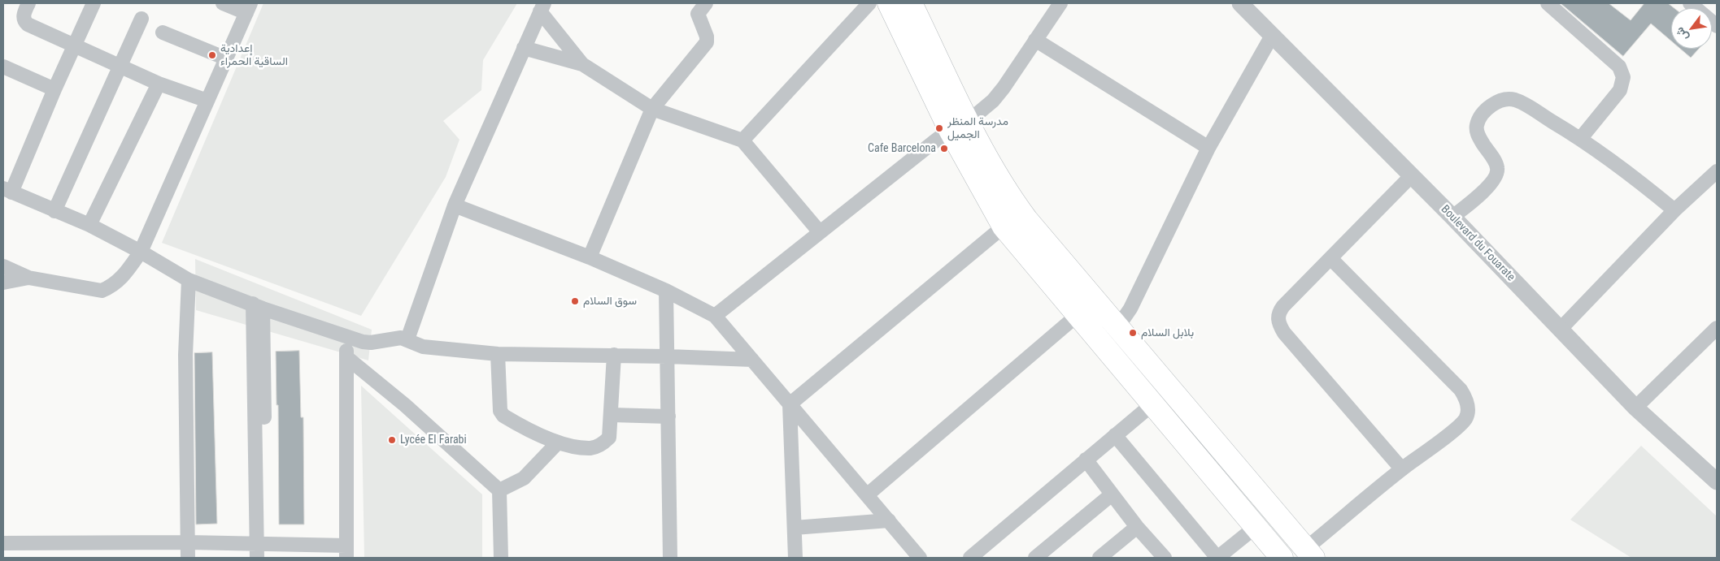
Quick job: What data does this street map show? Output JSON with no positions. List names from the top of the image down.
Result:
{
  "streets": {
    "street": ["Boulevard du Fouarate"]
  },
  "places": [
    "إعدادية الساقية الحمراء",
    "مدرسة المنظر الجميل",
    "Cafe Barcelona",
    "سوق السلام",
    "بلابل السلام",
    "Lycée El Farabi"
  ],
  "north": "bottom left"
}
